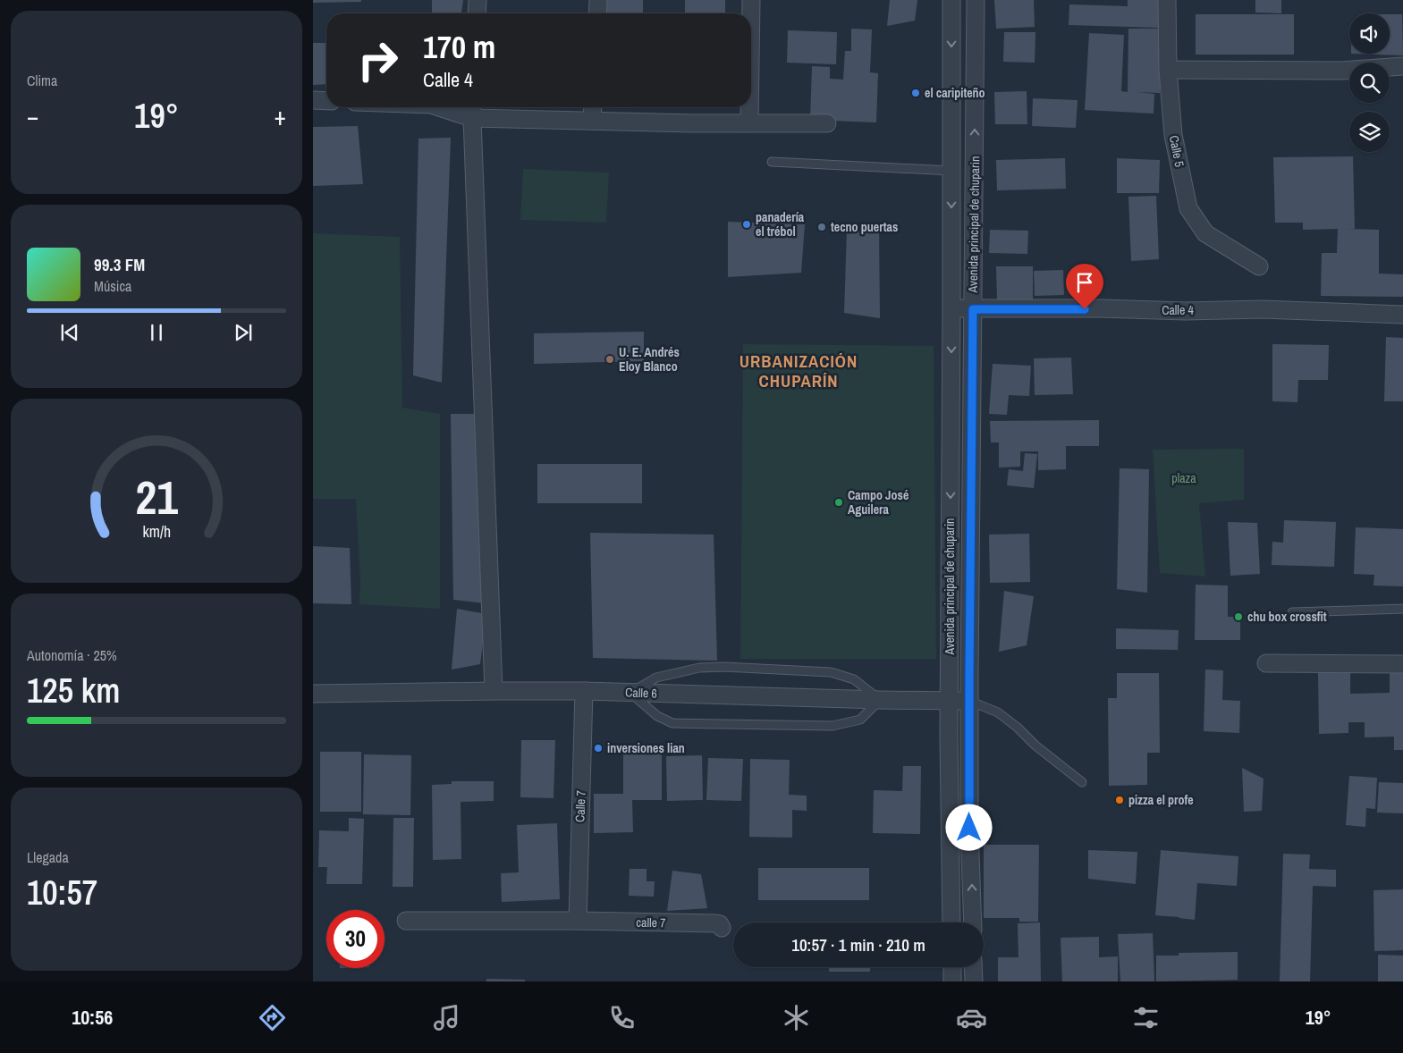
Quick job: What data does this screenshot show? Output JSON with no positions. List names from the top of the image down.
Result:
{
  "streets": {
    "street": [
      "Calle 5",
      "Avenida principal de chuparin",
      "Calle 4",
      "Calle 6",
      "Calle 7",
      "calle 7"
    ]
  },
  "crossings": [
    ["Avenida principal de chuparin", "Calle 4"],
    ["Avenida principal de chuparin", "Calle 6"],
    ["Calle 6", "Calle 7"],
    ["Calle 7", "calle 7"]
  ],
  "districts": ["URBANIZACIÓN CHUPARÍN"],
  "parks": ["plaza"],
  "places": [
    "el caripiteño",
    "panadería el trébol",
    "tecno puertas",
    "U. E. Andrés Eloy Blanco",
    "Campo José Aguilera",
    "chu box crossfit",
    "inversiones lian",
    "pizza el profe"
  ],
  "page": {
    "tile": [
      "Clima",
      ["Autonomía · 25%", "125 km"],
      ["Llegada", "10:57"]
    ],
    "turn": ["170 m", "Calle 4"],
    "heat": ["−", "19°", "+"],
    "song": ["99.3 FM", "Música"],
    "limit": "30",
    "trip": "10:57 · 1 min · 210 m",
    "tabs": ["10:56", "19°"],
    "gauge": ["21", "km/h"]
  }
}
